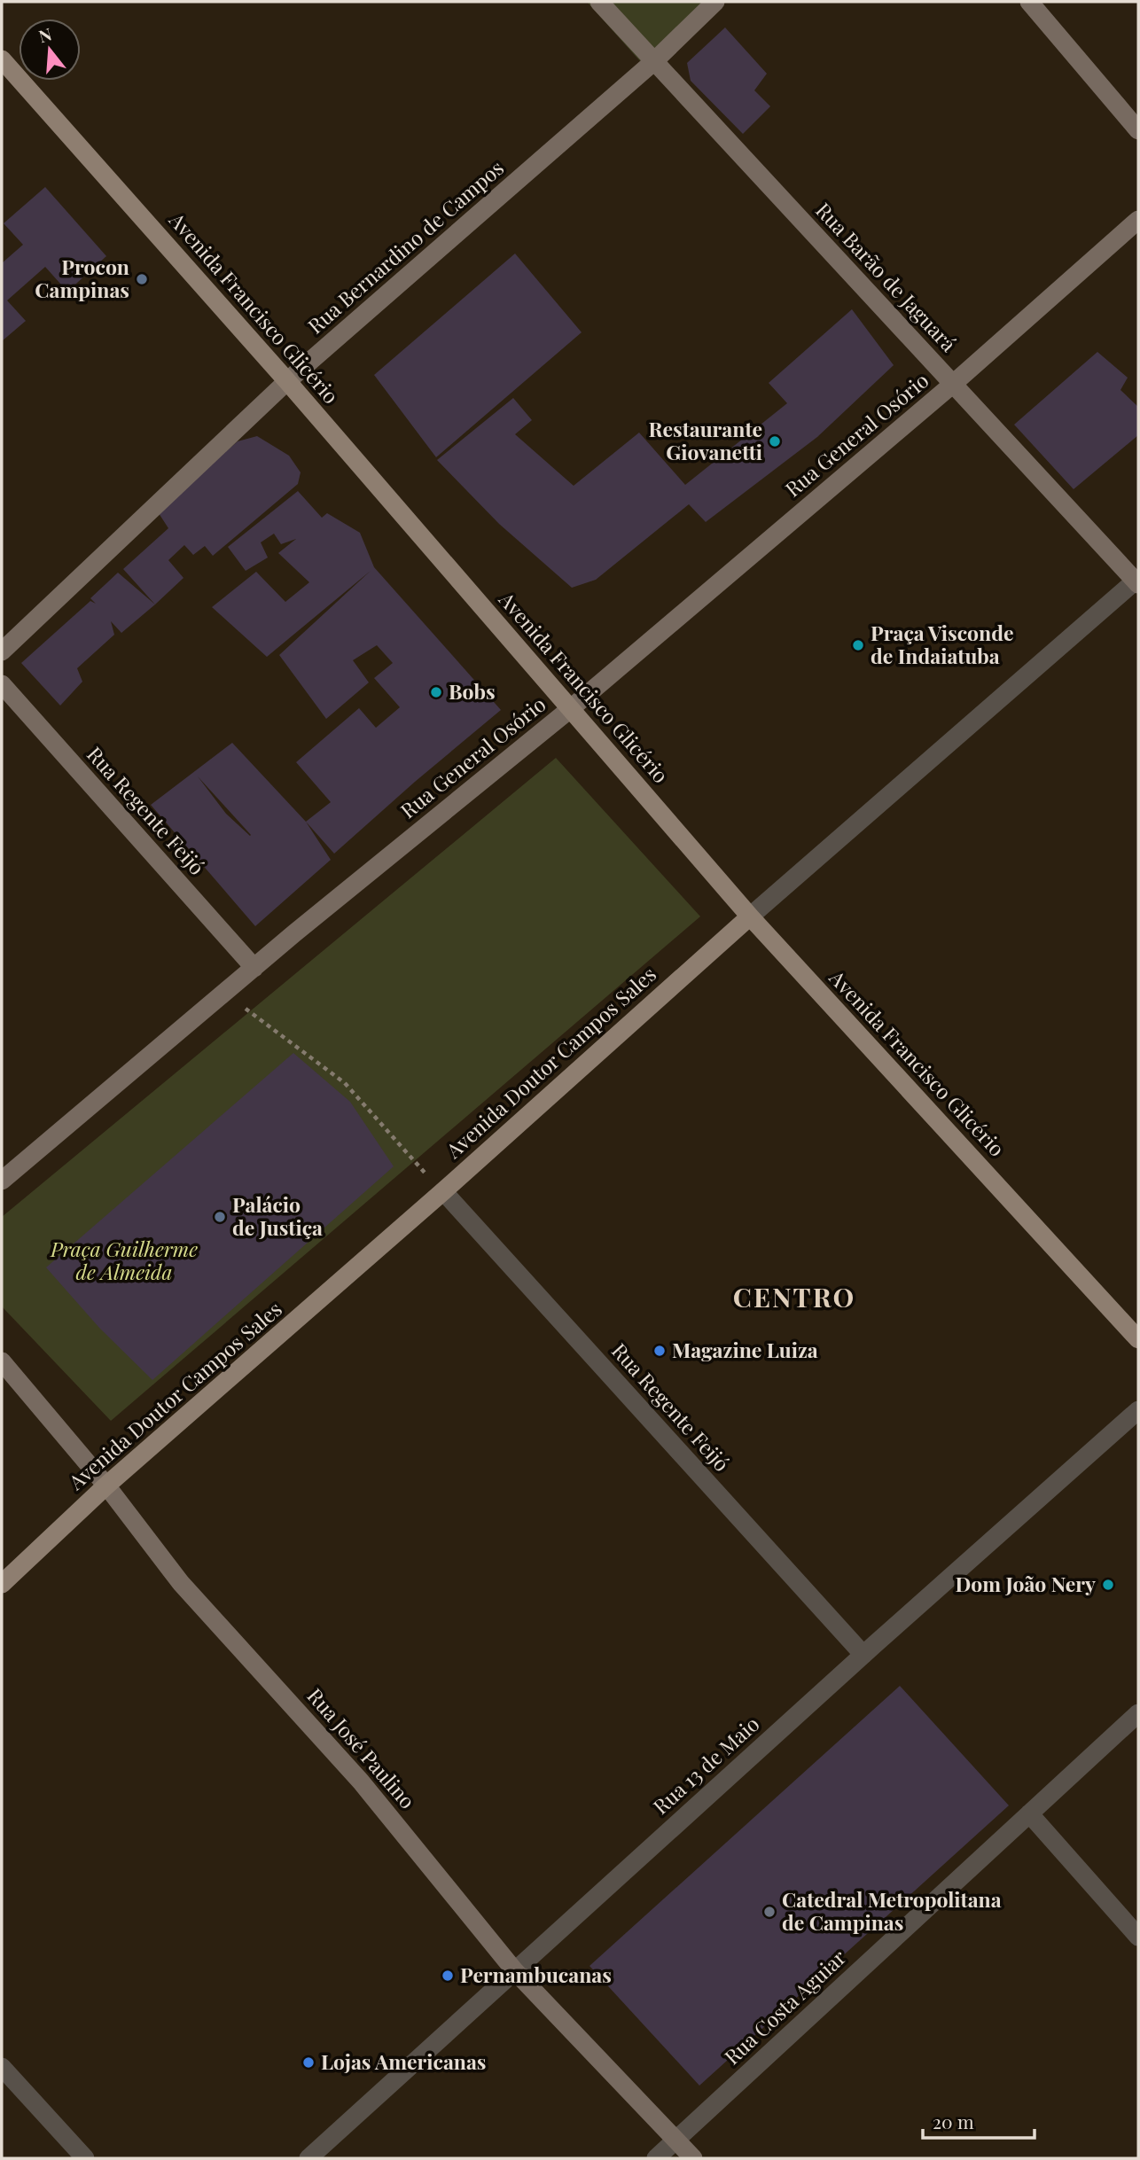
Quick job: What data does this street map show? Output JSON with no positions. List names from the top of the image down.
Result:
{
  "streets": {
    "main road": [
      "Rua Bernardino de Campos",
      "Rua Barão de Jaguará",
      "Avenida Francisco Glicério",
      "Rua General Osório",
      "Rua Regente Feijó",
      "Avenida Doutor Campos Sales",
      "Rua José Paulino"
    ],
    "street": ["Rua 13 de Maio", "Rua Costa Aguiar"]
  },
  "crossings": [
    ["Rua Bernardino de Campos", "Rua Barão de Jaguará"],
    ["Rua Bernardino de Campos", "Avenida Francisco Glicério"],
    ["Rua Barão de Jaguará", "Rua General Osório"],
    ["Rua Barão de Jaguará", "Avenida Doutor Campos Sales"],
    ["Avenida Francisco Glicério", "Rua General Osório"],
    ["Avenida Francisco Glicério", "Avenida Doutor Campos Sales"],
    ["Rua General Osório", "Rua Regente Feijó"],
    ["Rua Regente Feijó", "Avenida Doutor Campos Sales"],
    ["Rua Regente Feijó", "Rua 13 de Maio"],
    ["Avenida Doutor Campos Sales", "Rua José Paulino"],
    ["Rua José Paulino", "Rua 13 de Maio"],
    ["Rua José Paulino", "Rua Costa Aguiar"]
  ],
  "districts": ["CENTRO"],
  "parks": ["Praça Guilherme de Almeida"],
  "places": [
    "Procon Campinas",
    "Restaurante Giovanetti",
    "Praça Visconde de Indaiatuba",
    "Bobs",
    "Palácio de Justiça",
    "Magazine Luiza",
    "Dom João Nery",
    "Catedral Metropolitana de Campinas",
    "Pernambucanas",
    "Lojas Americanas"
  ],
  "scale_bar": "20 m",
  "north": "top"
}
